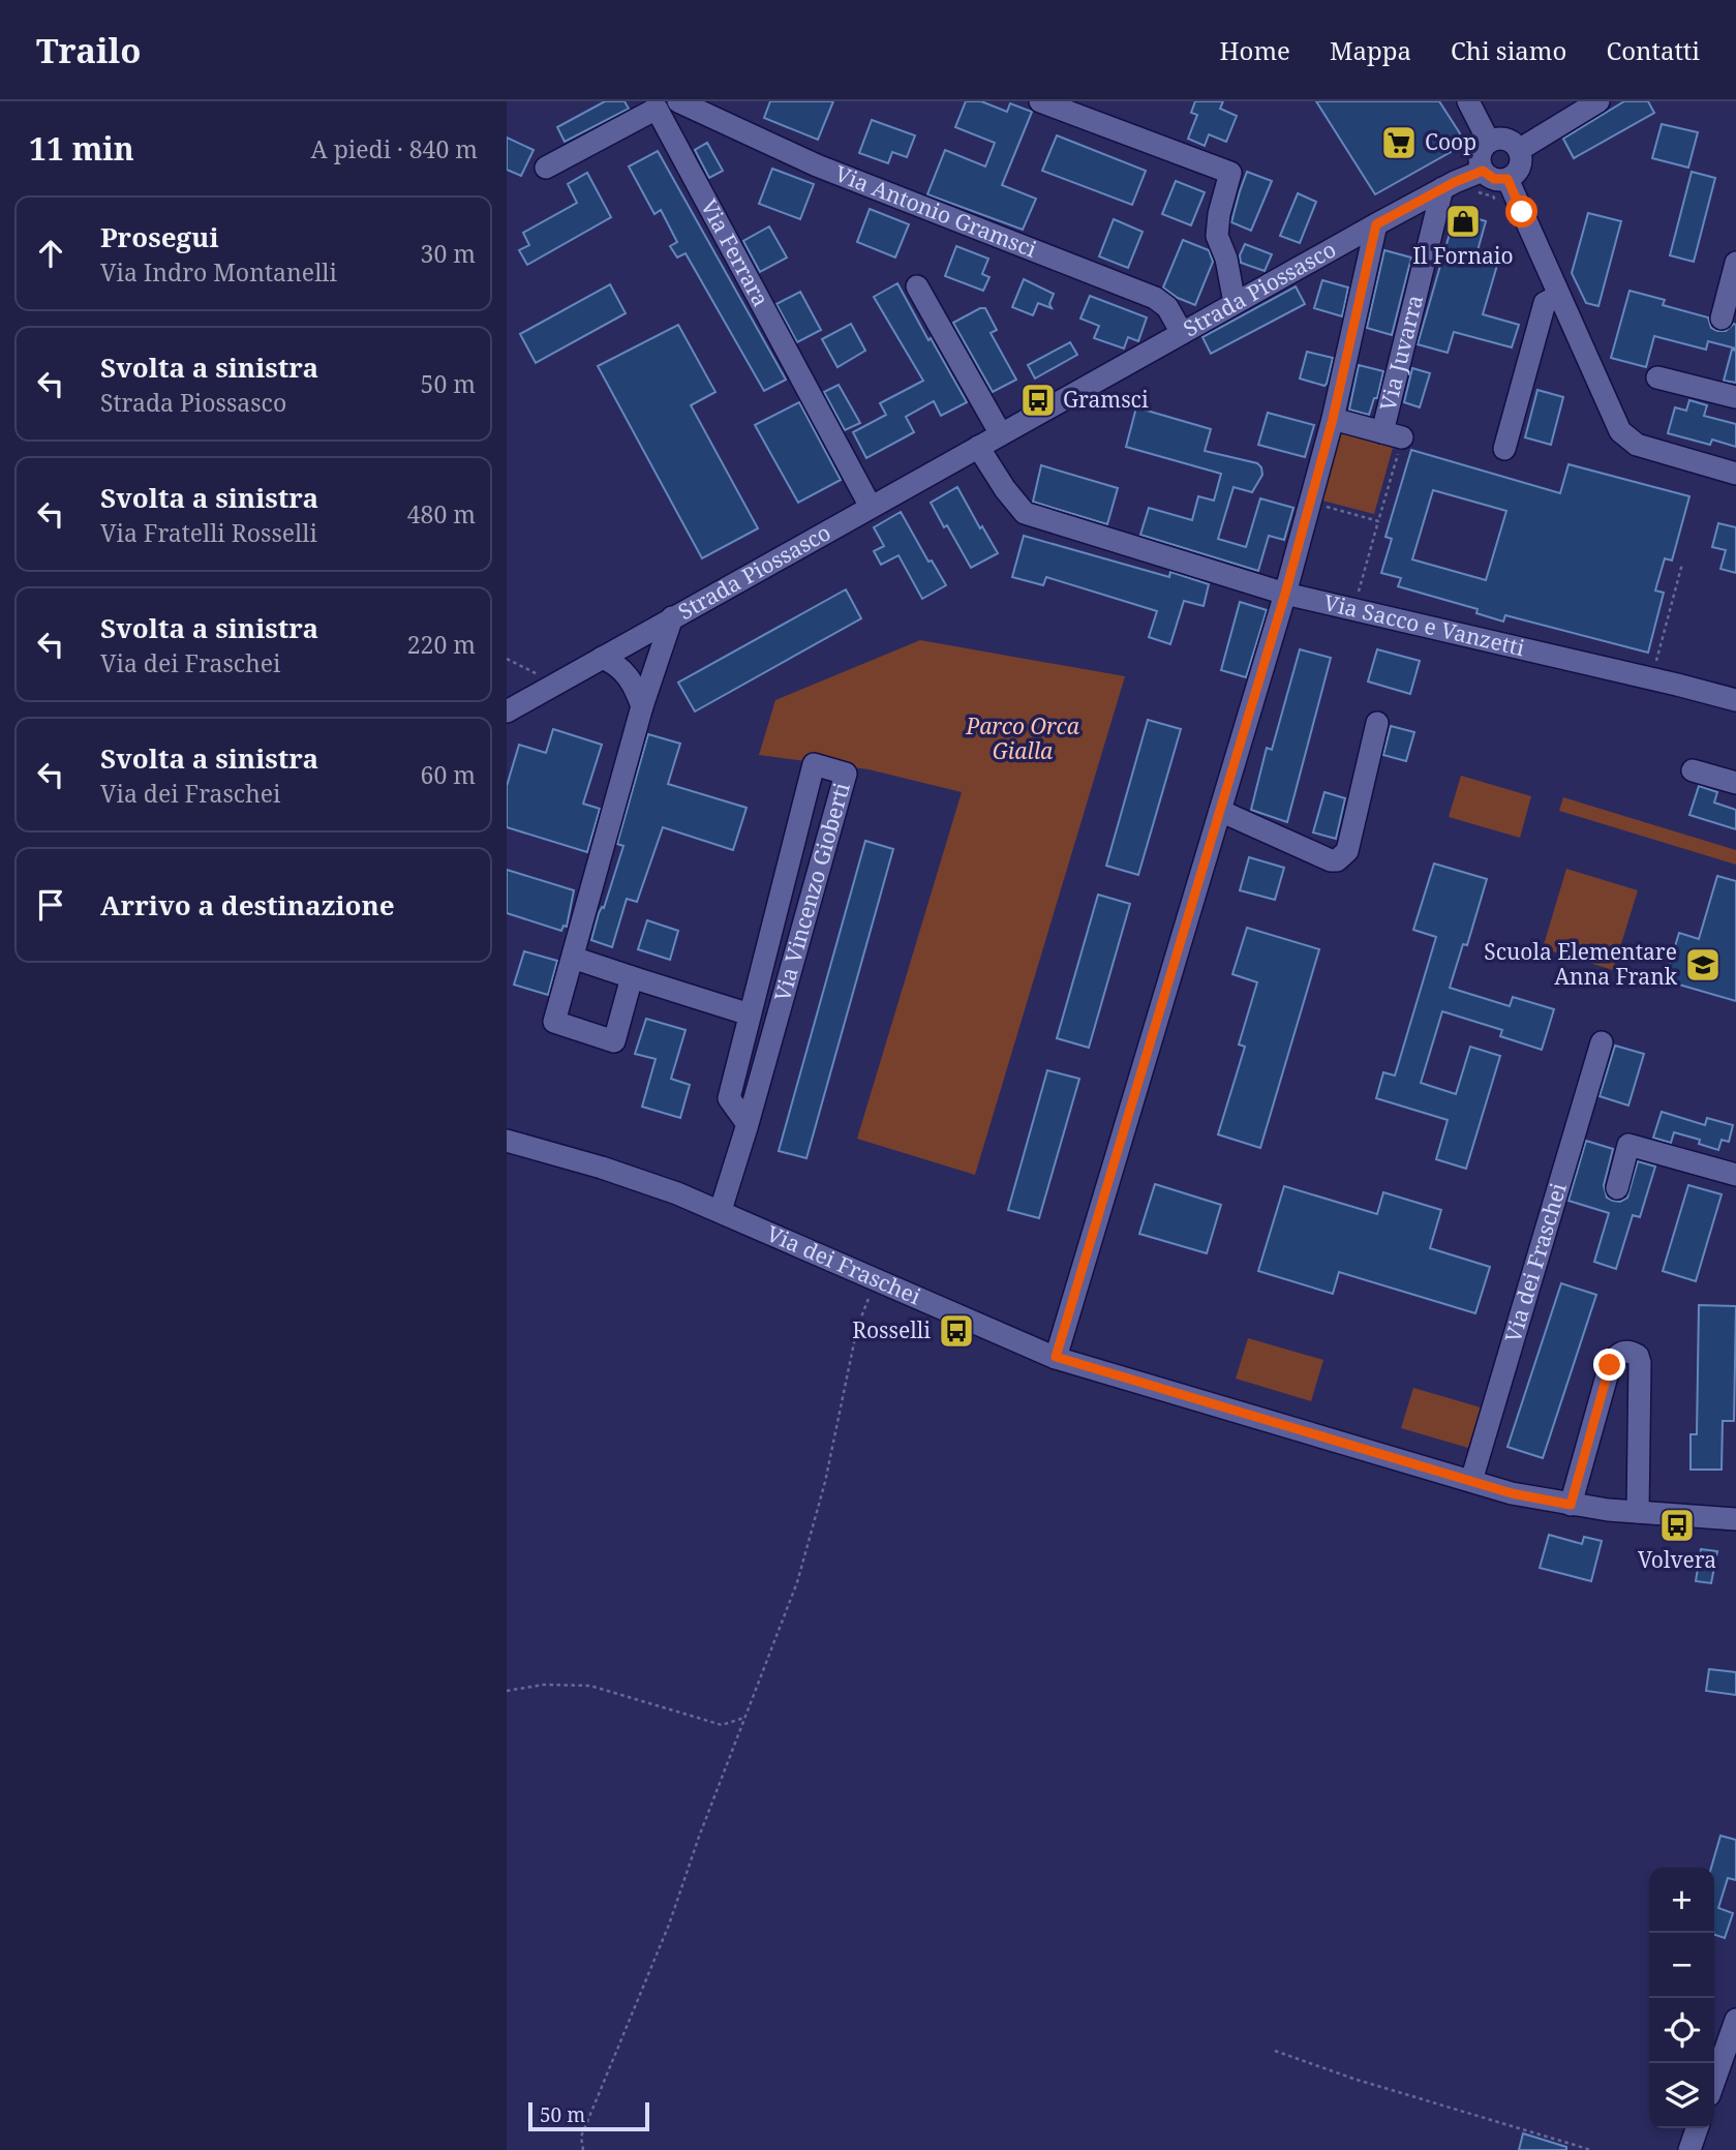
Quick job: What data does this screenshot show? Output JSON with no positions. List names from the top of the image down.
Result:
{
  "streets": {
    "street": [
      "Via Antonio Gramsci",
      "Via Ferrara",
      "Strada Piossasco",
      "Via Juvarra",
      "Via Sacco e Vanzetti",
      "Via Vincenzo Gioberti",
      "Via dei Fraschei"
    ]
  },
  "crossings": [
    ["Via Antonio Gramsci", "Strada Piossasco"],
    ["Via Ferrara", "Strada Piossasco"],
    ["Strada Piossasco", "Via Juvarra"],
    ["Strada Piossasco", "Via Sacco e Vanzetti"],
    ["Via Vincenzo Gioberti", "Via dei Fraschei"]
  ],
  "parks": ["Parco Orca Gialla"],
  "places": {
    "supermarket": ["Coop"],
    "shop": ["Il Fornaio"],
    "bus stop": ["Gramsci", "Rosselli", "Volvera"],
    "school or university": ["Scuola Elementare Anna Frank"]
  },
  "scale_bar": "50 m",
  "page": {
    "header": "Trailo",
    "nav": [
      "Home",
      "Mappa",
      "Chi siamo",
      "Contatti"
    ],
    "heading": ["11 min", "A piedi · 840 m"],
    "list": [
      ["Prosegui", "Via Indro Montanelli", "30 m"],
      ["Svolta a sinistra", "Strada Piossasco", "50 m"],
      ["Svolta a sinistra", "Via Fratelli Rosselli", "480 m"],
      ["Svolta a sinistra", "Via dei Fraschei", "220 m"],
      ["Svolta a sinistra", "Via dei Fraschei", "60 m"],
      "Arrivo a destinazione"
    ],
    "map_buttons": ["+", "−"],
    "scale": "50 m"
  }
}
